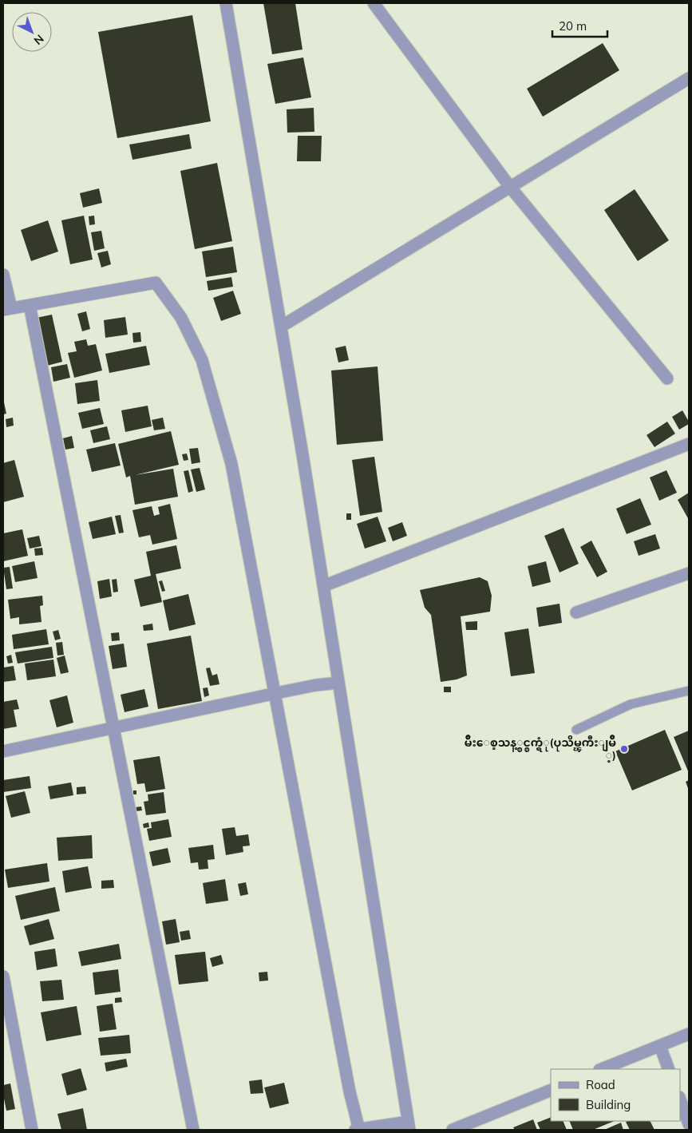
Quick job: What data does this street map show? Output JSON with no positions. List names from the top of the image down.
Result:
{
  "places": ["မ်ိဳးေစ့သန့္စင္စက္ရံု(ပုသိမ္ၾကီးျမိဳ ့)"],
  "legend": ["Road", "Building"],
  "scale_bar": "20 m",
  "north": "bottom right"
}
